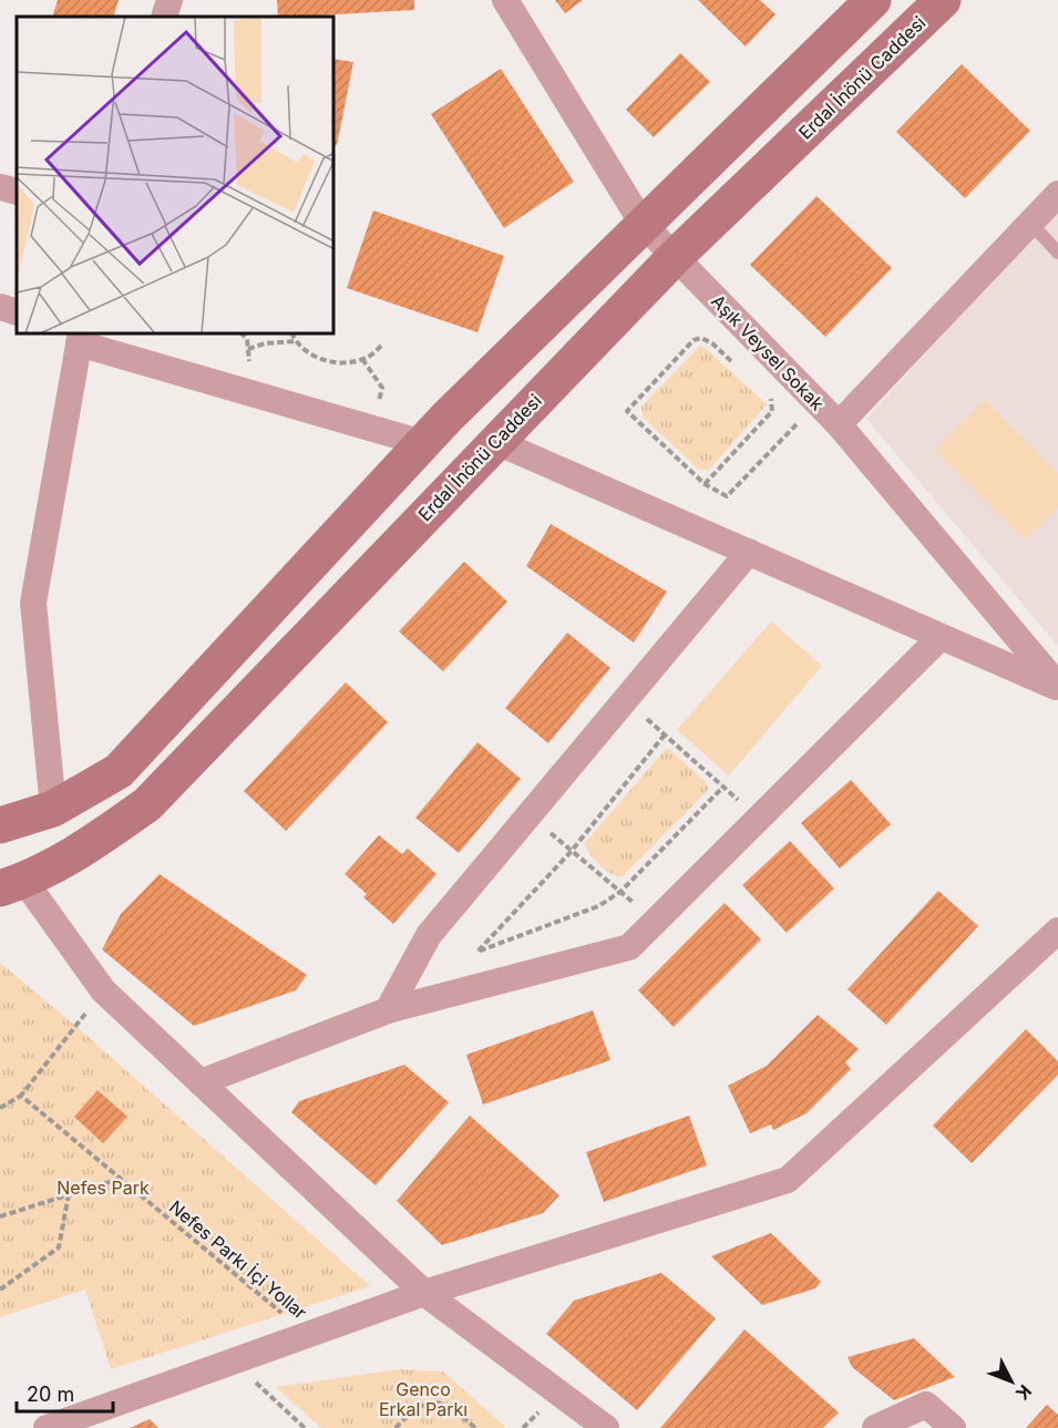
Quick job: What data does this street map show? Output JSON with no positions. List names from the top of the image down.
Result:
{
  "streets": {
    "main road": ["Erdal İnönü Caddesi"],
    "street": ["Aşık Veysel Sokak"],
    "path": ["Nefes Parkı İçi Yollar"]
  },
  "crossings": [
    ["Erdal İnönü Caddesi", "Aşık Veysel Sokak"]
  ],
  "parks": ["Nefes Park", "Genco Erkal Parkı"],
  "scale_bar": "20 m",
  "north": "bottom right"
}
